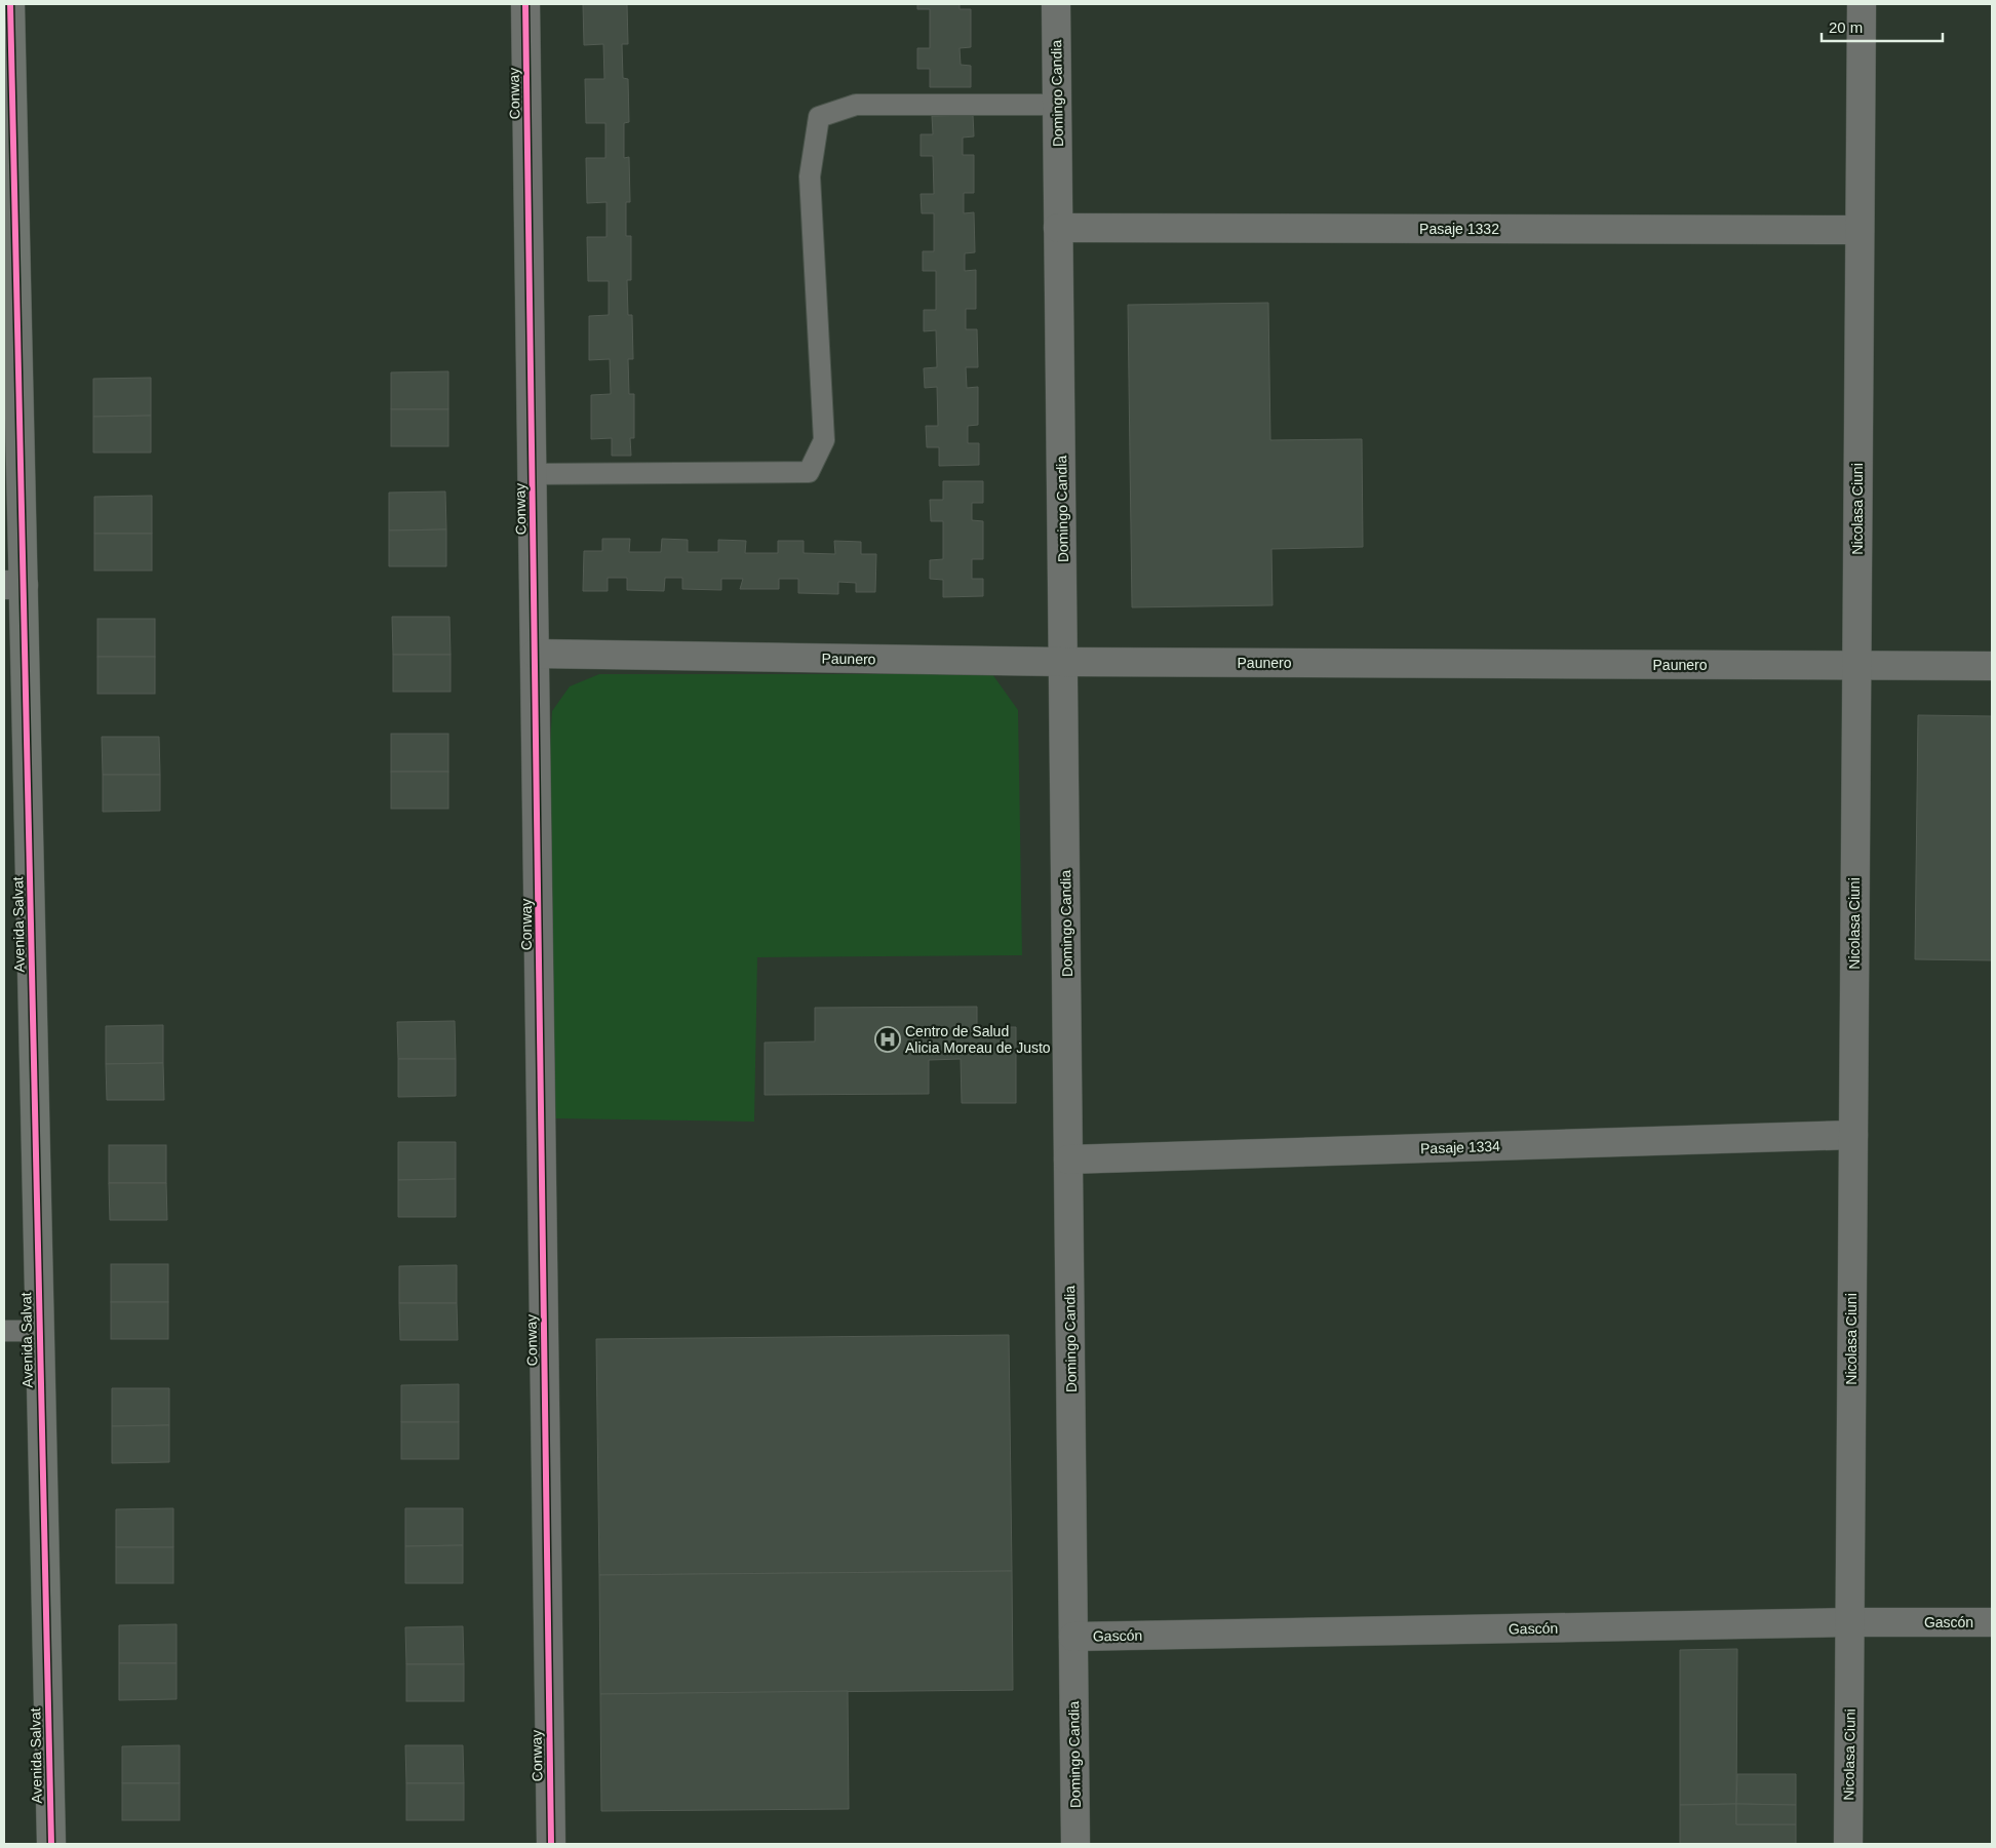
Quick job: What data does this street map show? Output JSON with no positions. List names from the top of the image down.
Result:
{
  "streets": {
    "street": [
      "Conway",
      "Domingo Candia",
      "Pasaje 1332",
      "Nicolasa Ciuni",
      "Paunero",
      "Avenida Salvat",
      "Pasaje 1334",
      "Gascón"
    ]
  },
  "crossings": [
    ["Conway", "Paunero"],
    ["Domingo Candia", "Pasaje 1332"],
    ["Domingo Candia", "Paunero"],
    ["Domingo Candia", "Pasaje 1334"],
    ["Domingo Candia", "Gascón"],
    ["Pasaje 1332", "Nicolasa Ciuni"],
    ["Nicolasa Ciuni", "Paunero"],
    ["Nicolasa Ciuni", "Pasaje 1334"],
    ["Nicolasa Ciuni", "Gascón"]
  ],
  "places": {
    "hospital": ["Centro de Salud Alicia Moreau de Justo"]
  },
  "scale_bar": "20 m"
}
